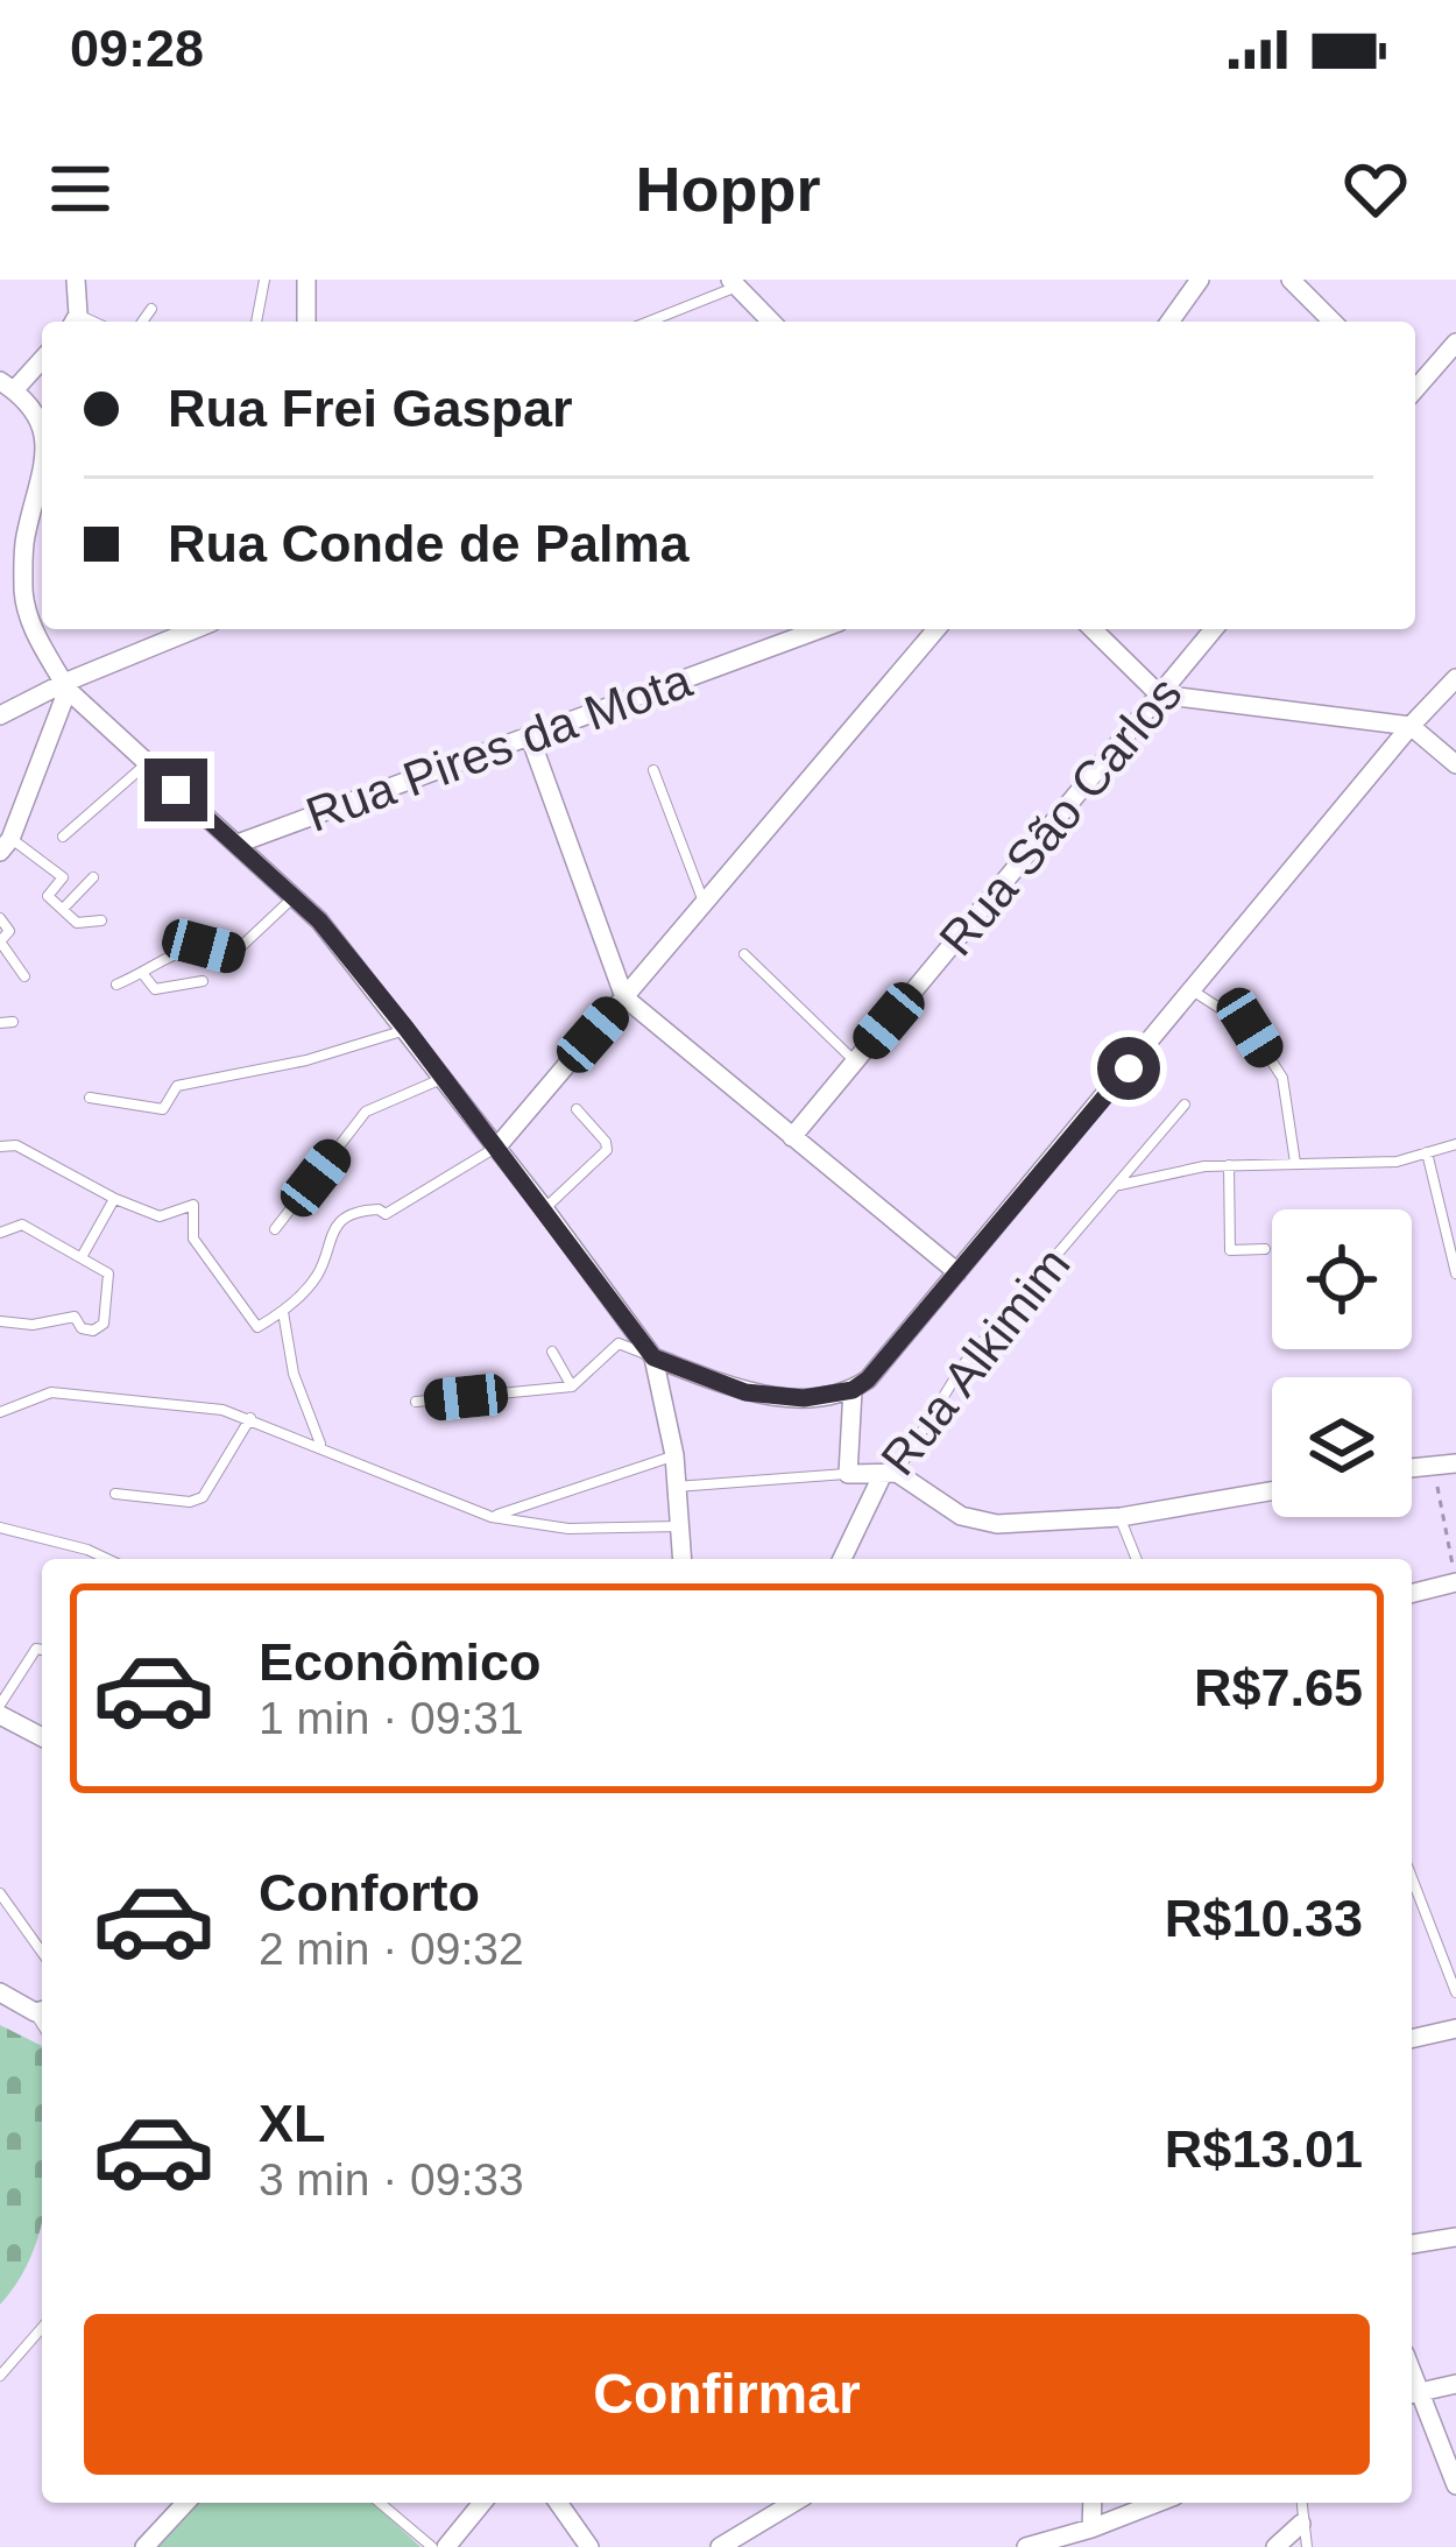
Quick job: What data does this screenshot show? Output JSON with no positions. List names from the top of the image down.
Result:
{
  "streets": {
    "street": ["Rua Pires da Mota", "Rua São Carlos", "Rua Alkimim"]
  },
  "page": {
    "status": "09:28",
    "header": "Hoppr",
    "banner": ["Rua Frei Gaspar", "Rua Conde de Palma"],
    "list": [
      {
        "name": "Econômico",
        "note": "1 min · 09:31",
        "value": "R$7.65"
      },
      {
        "name": "Conforto",
        "note": "2 min · 09:32",
        "value": "R$10.33"
      },
      {
        "name": "XL",
        "note": "3 min · 09:33",
        "value": "R$13.01"
      }
    ],
    "buttons": "Confirmar"
  }
}
